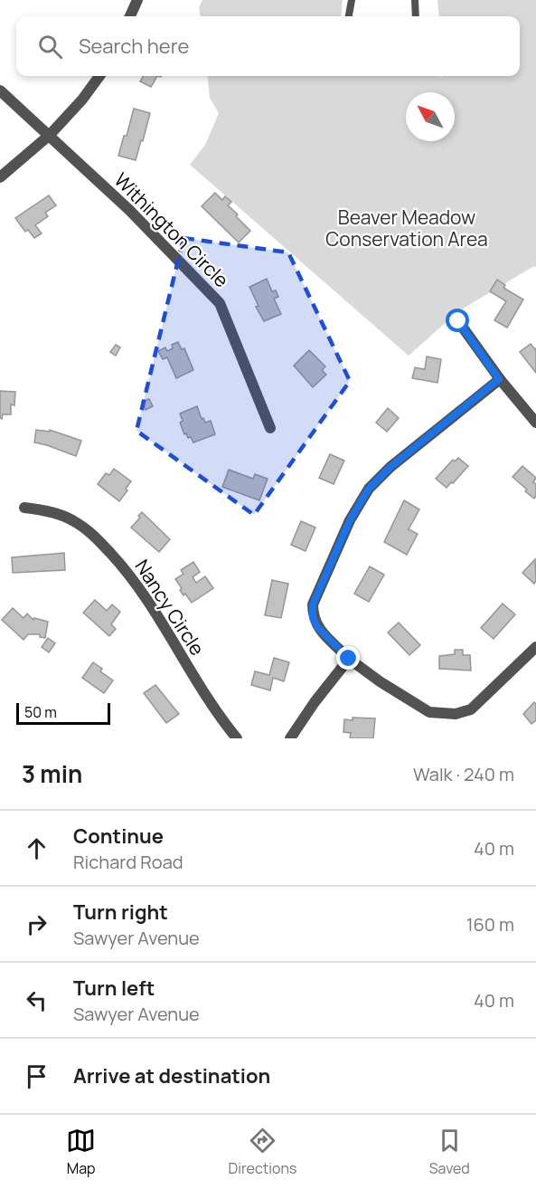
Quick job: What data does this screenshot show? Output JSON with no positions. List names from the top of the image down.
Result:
{
  "streets": {
    "street": ["Withington Circle", "Nancy Circle"]
  },
  "parks": ["Beaver Meadow Conservation Area"],
  "scale_bar": "50 m",
  "north": "top left",
  "page": {
    "search": "Search here",
    "scale": "50 m",
    "heading": ["3 min", "Walk · 240 m"],
    "list": [
      ["Continue", "Richard Road", "40 m"],
      ["Turn right", "Sawyer Avenue", "160 m"],
      ["Turn left", "Sawyer Avenue", "40 m"],
      "Arrive at destination"
    ],
    "nav": ["Map", "Directions", "Saved"]
  }
}
